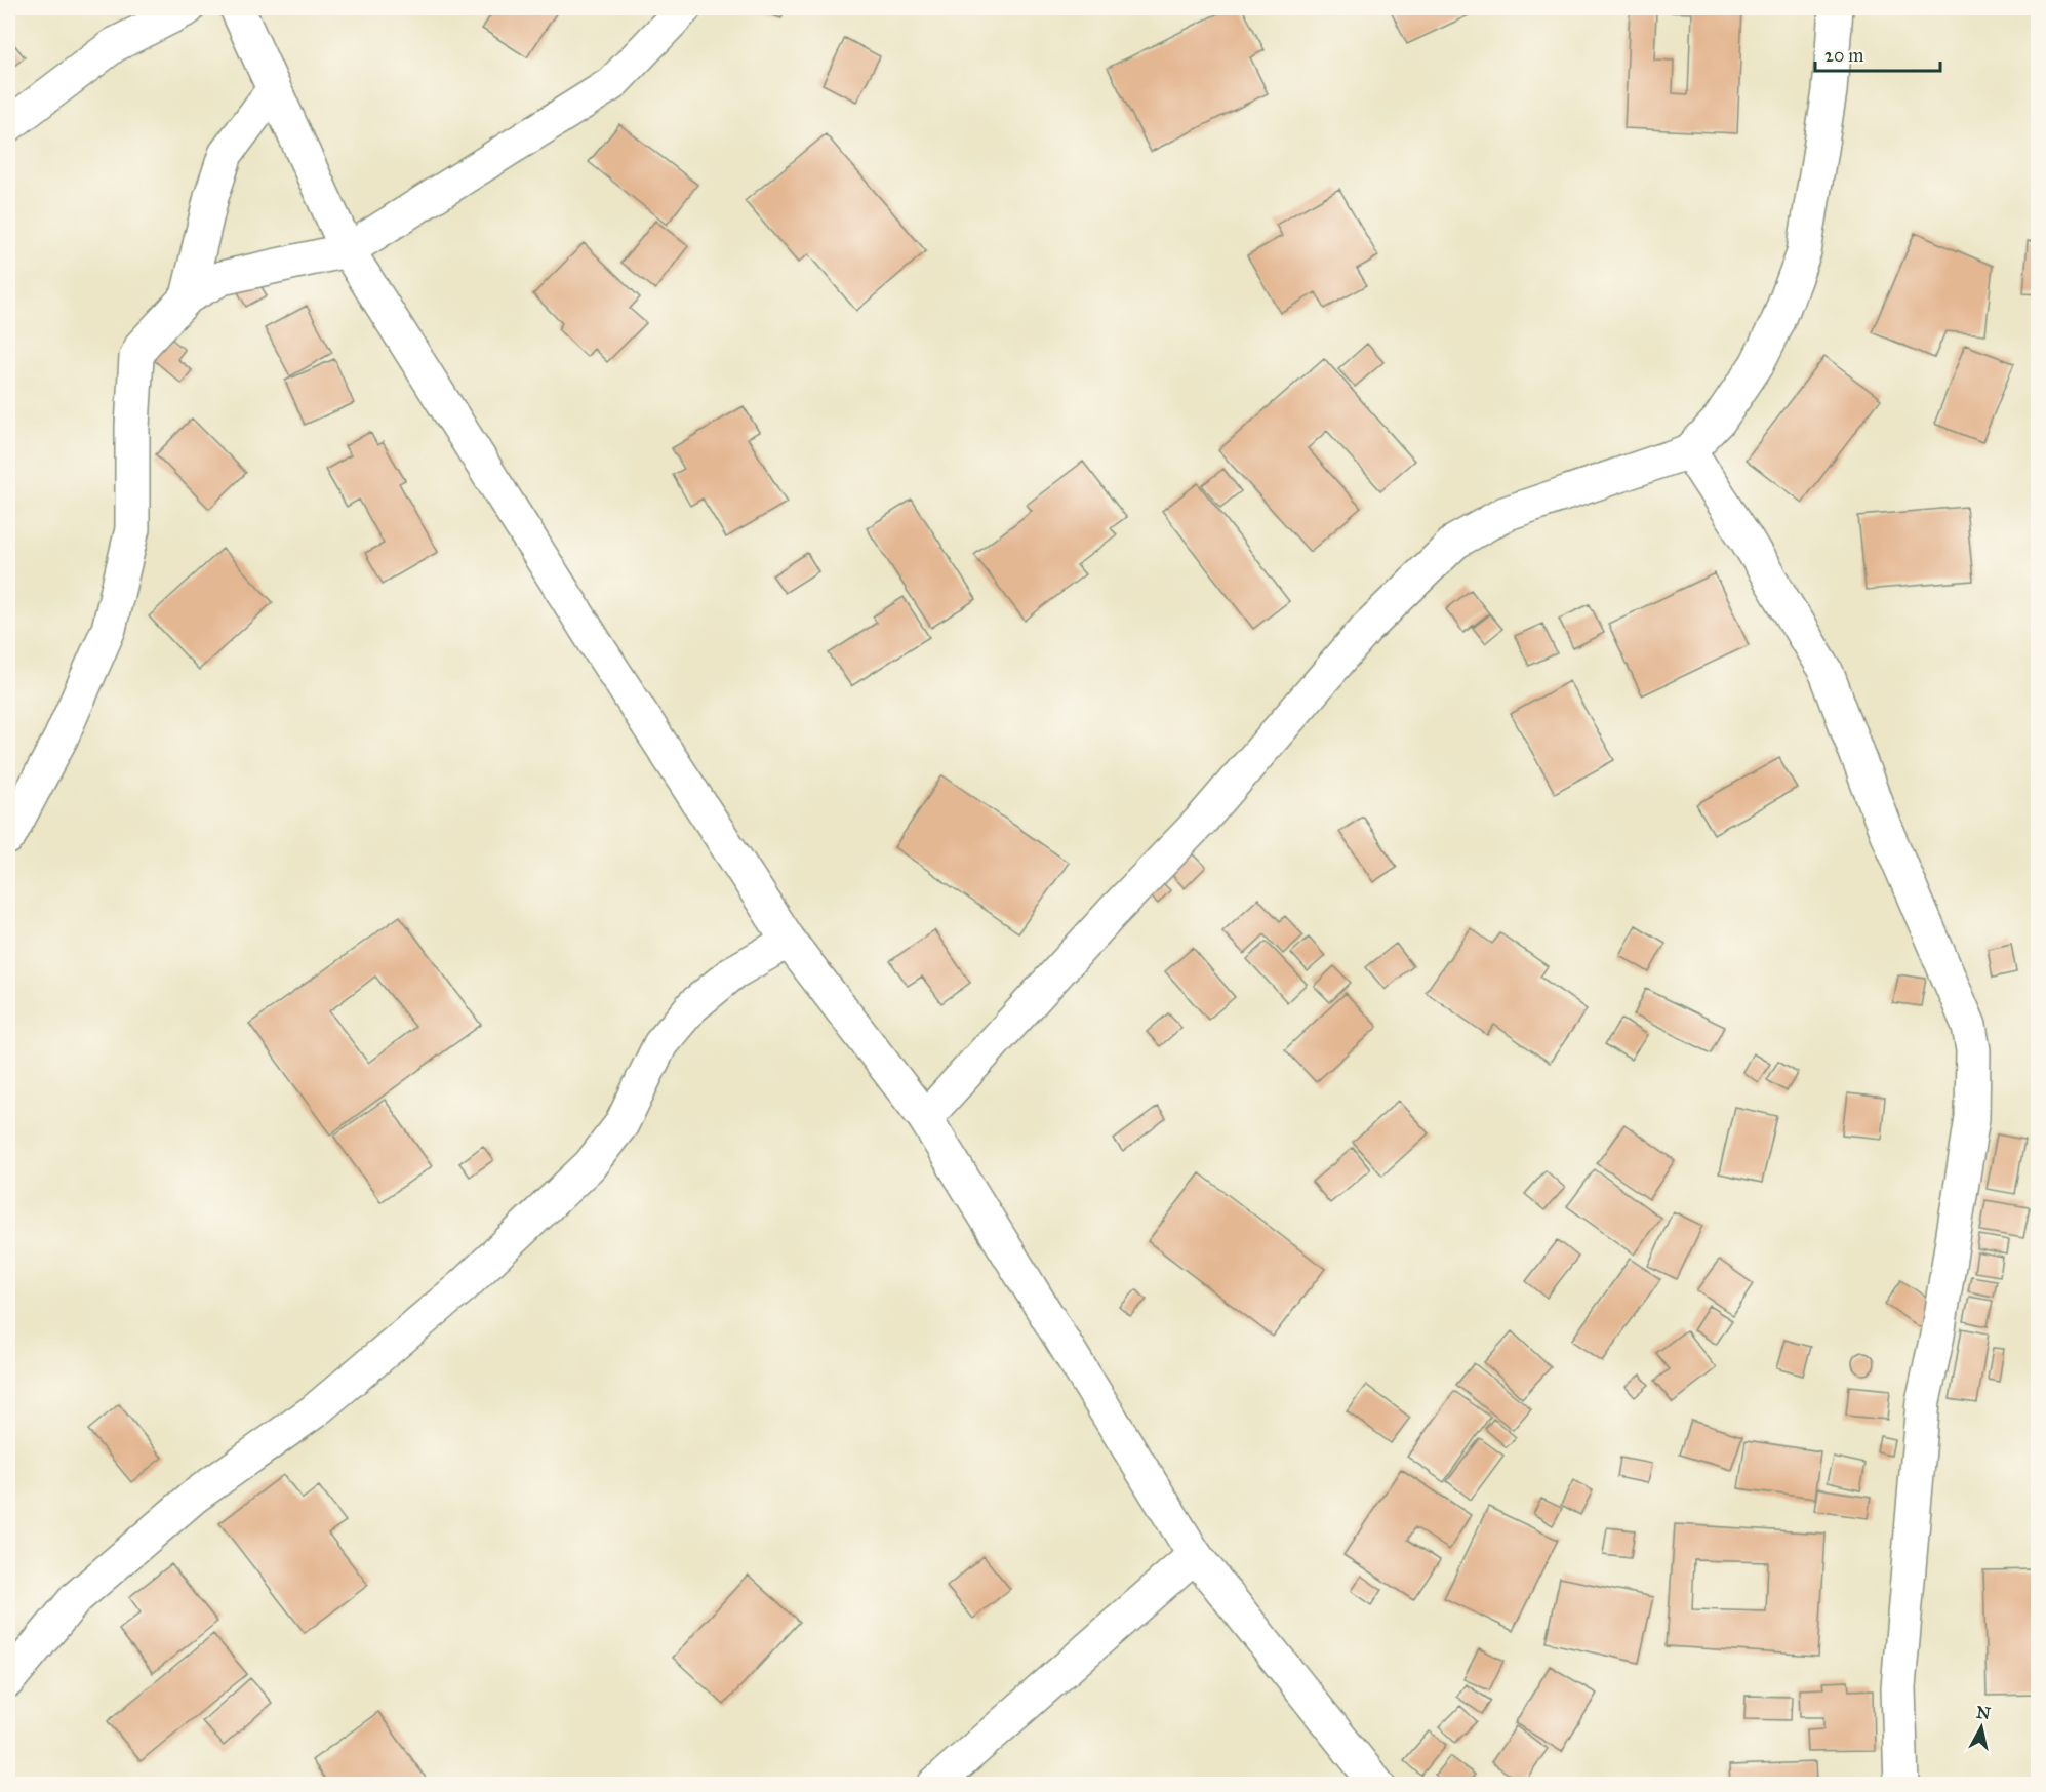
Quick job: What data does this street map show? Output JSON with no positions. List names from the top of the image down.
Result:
{
  "scale_bar": "20 m",
  "north": "top"
}
